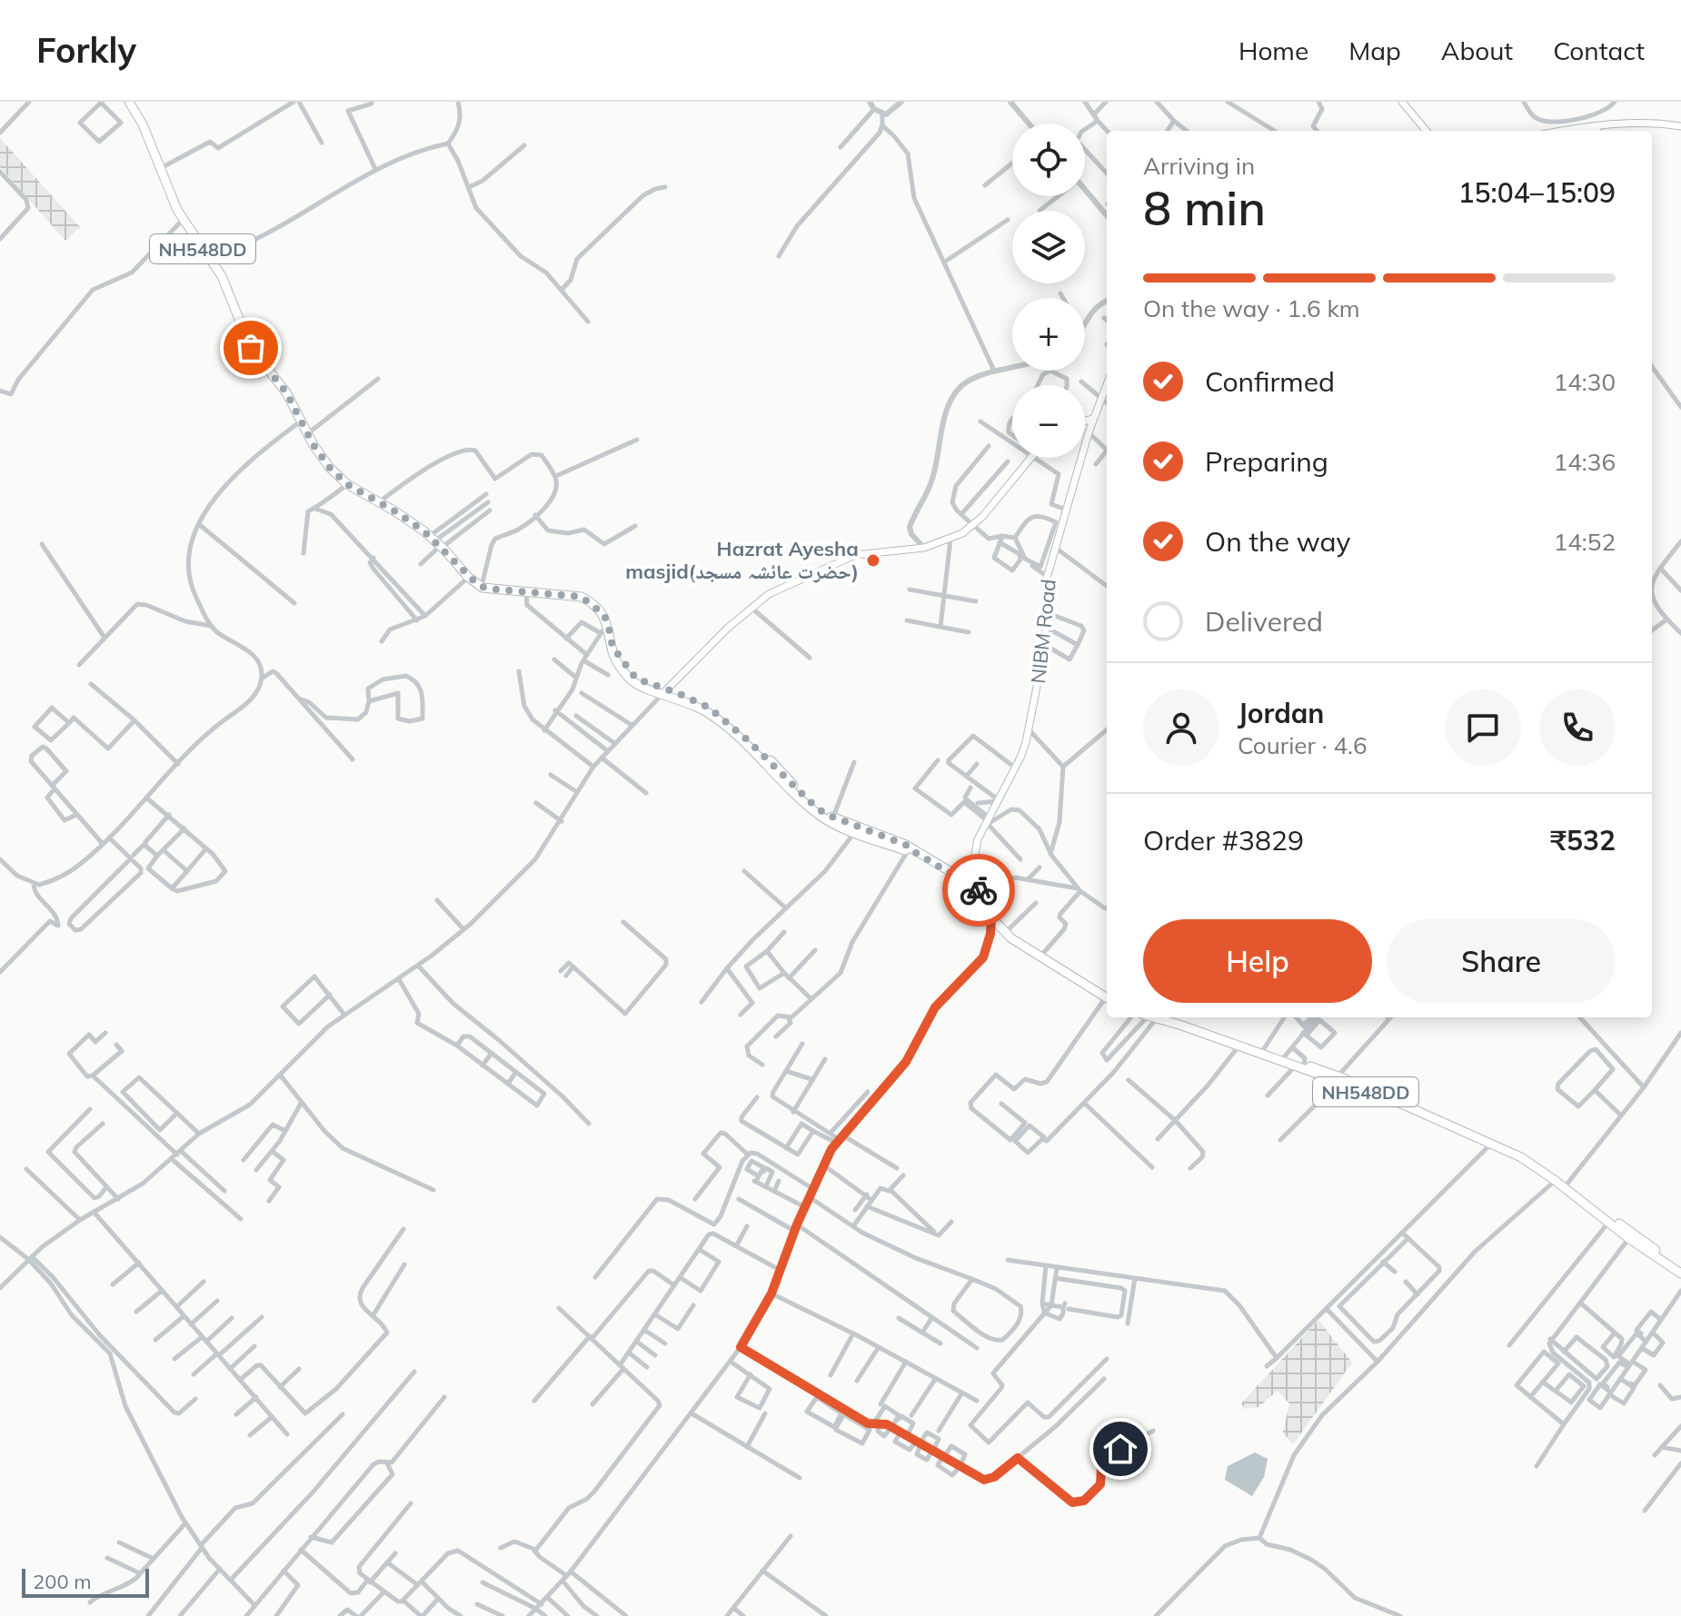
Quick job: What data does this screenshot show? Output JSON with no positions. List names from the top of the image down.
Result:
{
  "streets": {
    "highway": ["NH548DD"],
    "main road": ["NIBM Road"]
  },
  "places": ["Hazrat Ayesha masjid(حضرت عائشہ مسجد)"],
  "scale_bar": "200 m",
  "page": {
    "header": "Forkly",
    "nav": [
      "Home",
      "Map",
      "About",
      "Contact"
    ],
    "map_buttons": ["+", "−"],
    "heading": ["8 min", "Arriving in", "15:04–15:09"],
    "panel": [
      "Jordan",
      "Courier · 4.6",
      "Order #3829",
      "₹532"
    ],
    "bar": "On the way · 1.6 km",
    "list": [
      ["Confirmed", "14:30"],
      ["Preparing", "14:36"],
      ["On the way", "14:52"],
      "Delivered"
    ],
    "buttons": ["Help", "Share"],
    "scale": "200 m"
  }
}
